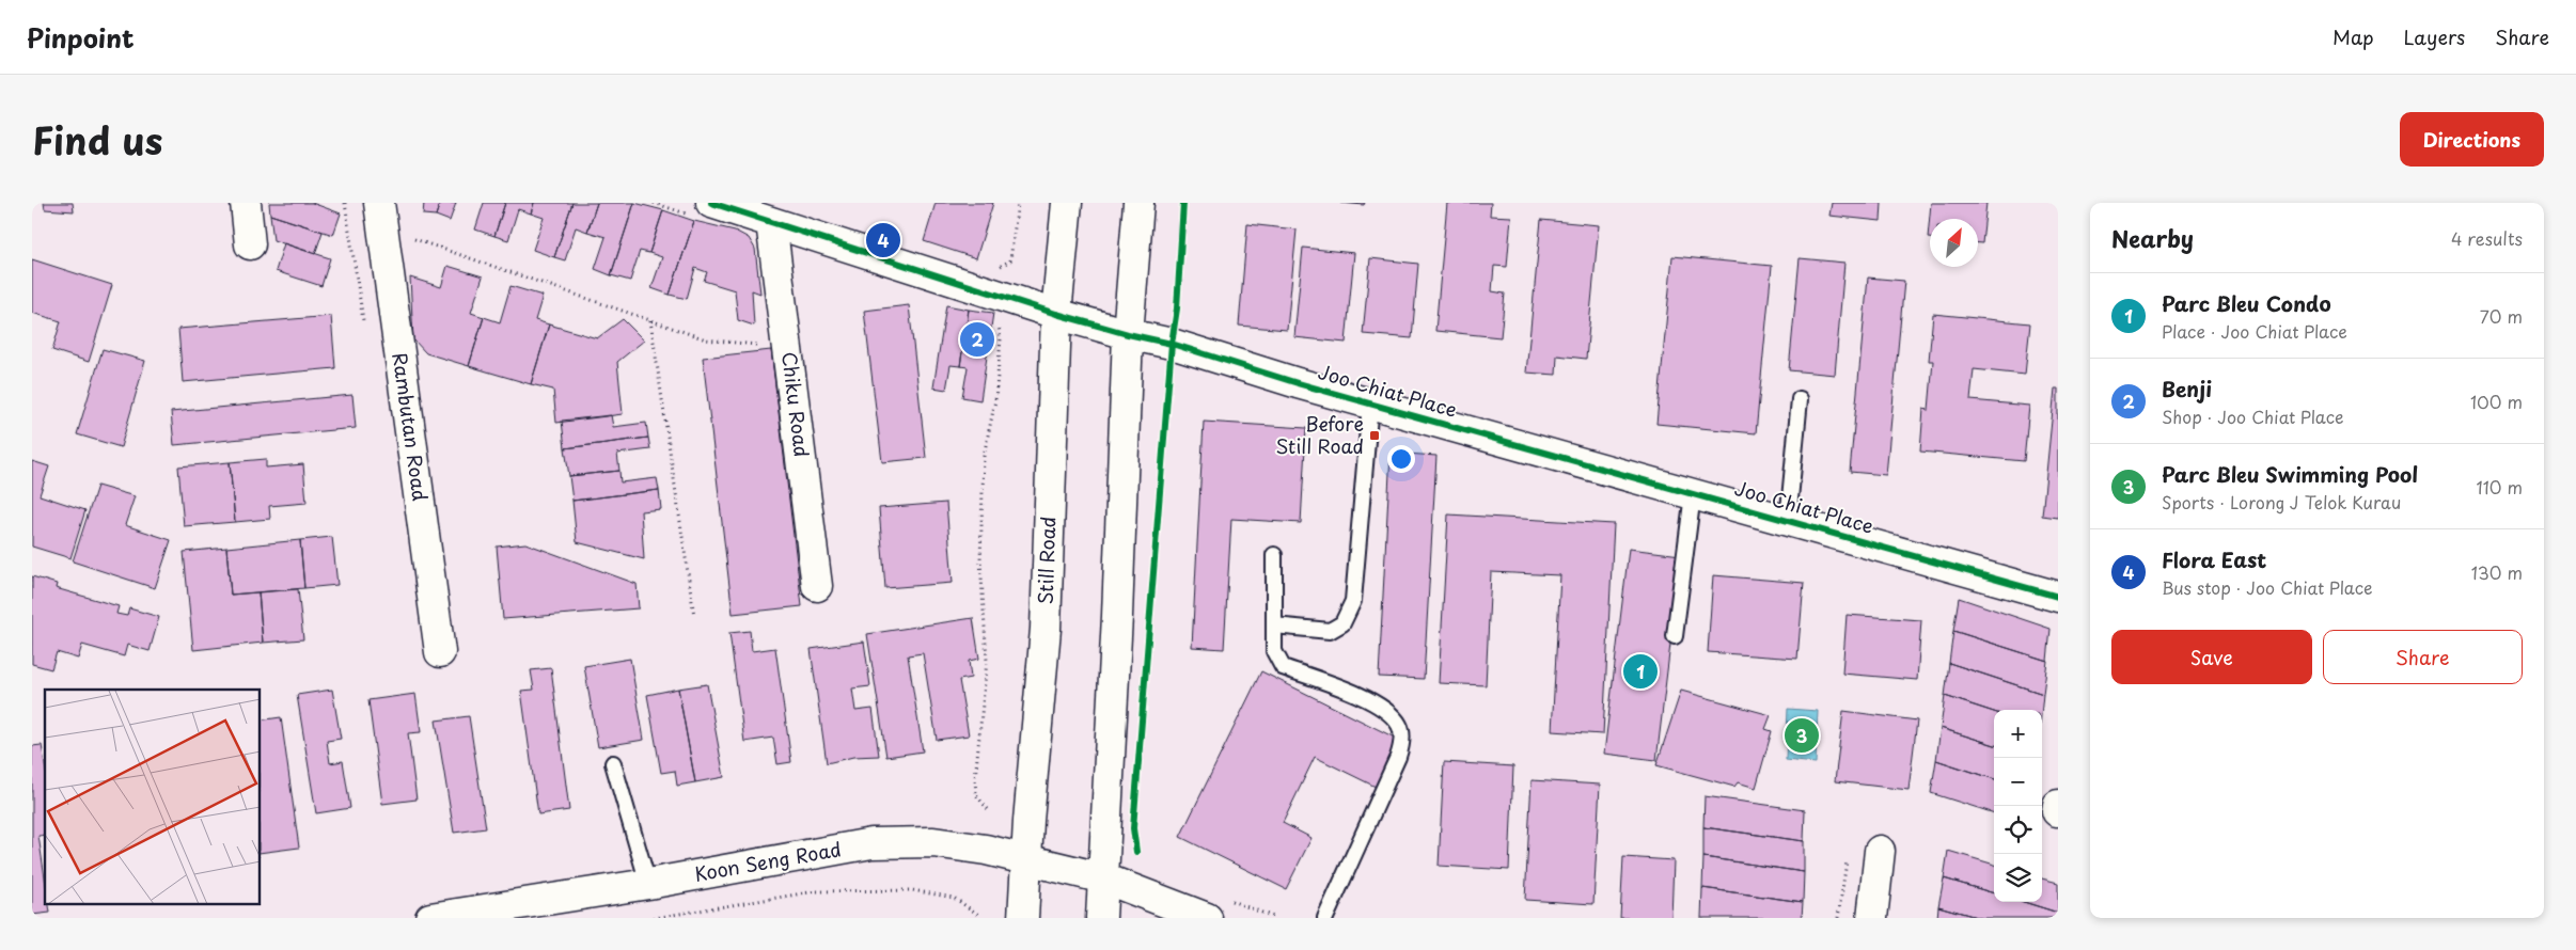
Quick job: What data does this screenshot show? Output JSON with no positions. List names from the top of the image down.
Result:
{
  "streets": {
    "main road": [
      "Joo Chiat Place",
      "Chiku Road",
      "Rambutan Road",
      "Still Road",
      "Koon Seng Road"
    ]
  },
  "crossings": [
    ["Joo Chiat Place", "Chiku Road"],
    ["Joo Chiat Place", "Still Road"],
    ["Still Road", "Koon Seng Road"]
  ],
  "places": {
    "transit": ["Before Still Road"]
  },
  "north": "top right",
  "page": {
    "header": "Pinpoint",
    "nav": ["Map", "Layers", "Share"],
    "title": "Find us",
    "buttons": [
      "Directions",
      ["Save", "Share"]
    ],
    "heading": ["Nearby", "4 results"],
    "pins": [
      "4",
      "2",
      "1",
      "3"
    ],
    "list": [
      {
        "mark": "1",
        "name": "Parc Bleu Condo",
        "note": "Place · Joo Chiat Place",
        "value": "70 m"
      },
      {
        "mark": "2",
        "name": "Benji",
        "note": "Shop · Joo Chiat Place",
        "value": "100 m"
      },
      {
        "mark": "3",
        "name": "Parc Bleu Swimming Pool",
        "note": "Sports · Lorong J Telok Kurau",
        "value": "110 m"
      },
      {
        "mark": "4",
        "name": "Flora East",
        "note": "Bus stop · Joo Chiat Place",
        "value": "130 m"
      }
    ],
    "map_buttons": ["+", "−"]
  }
}
